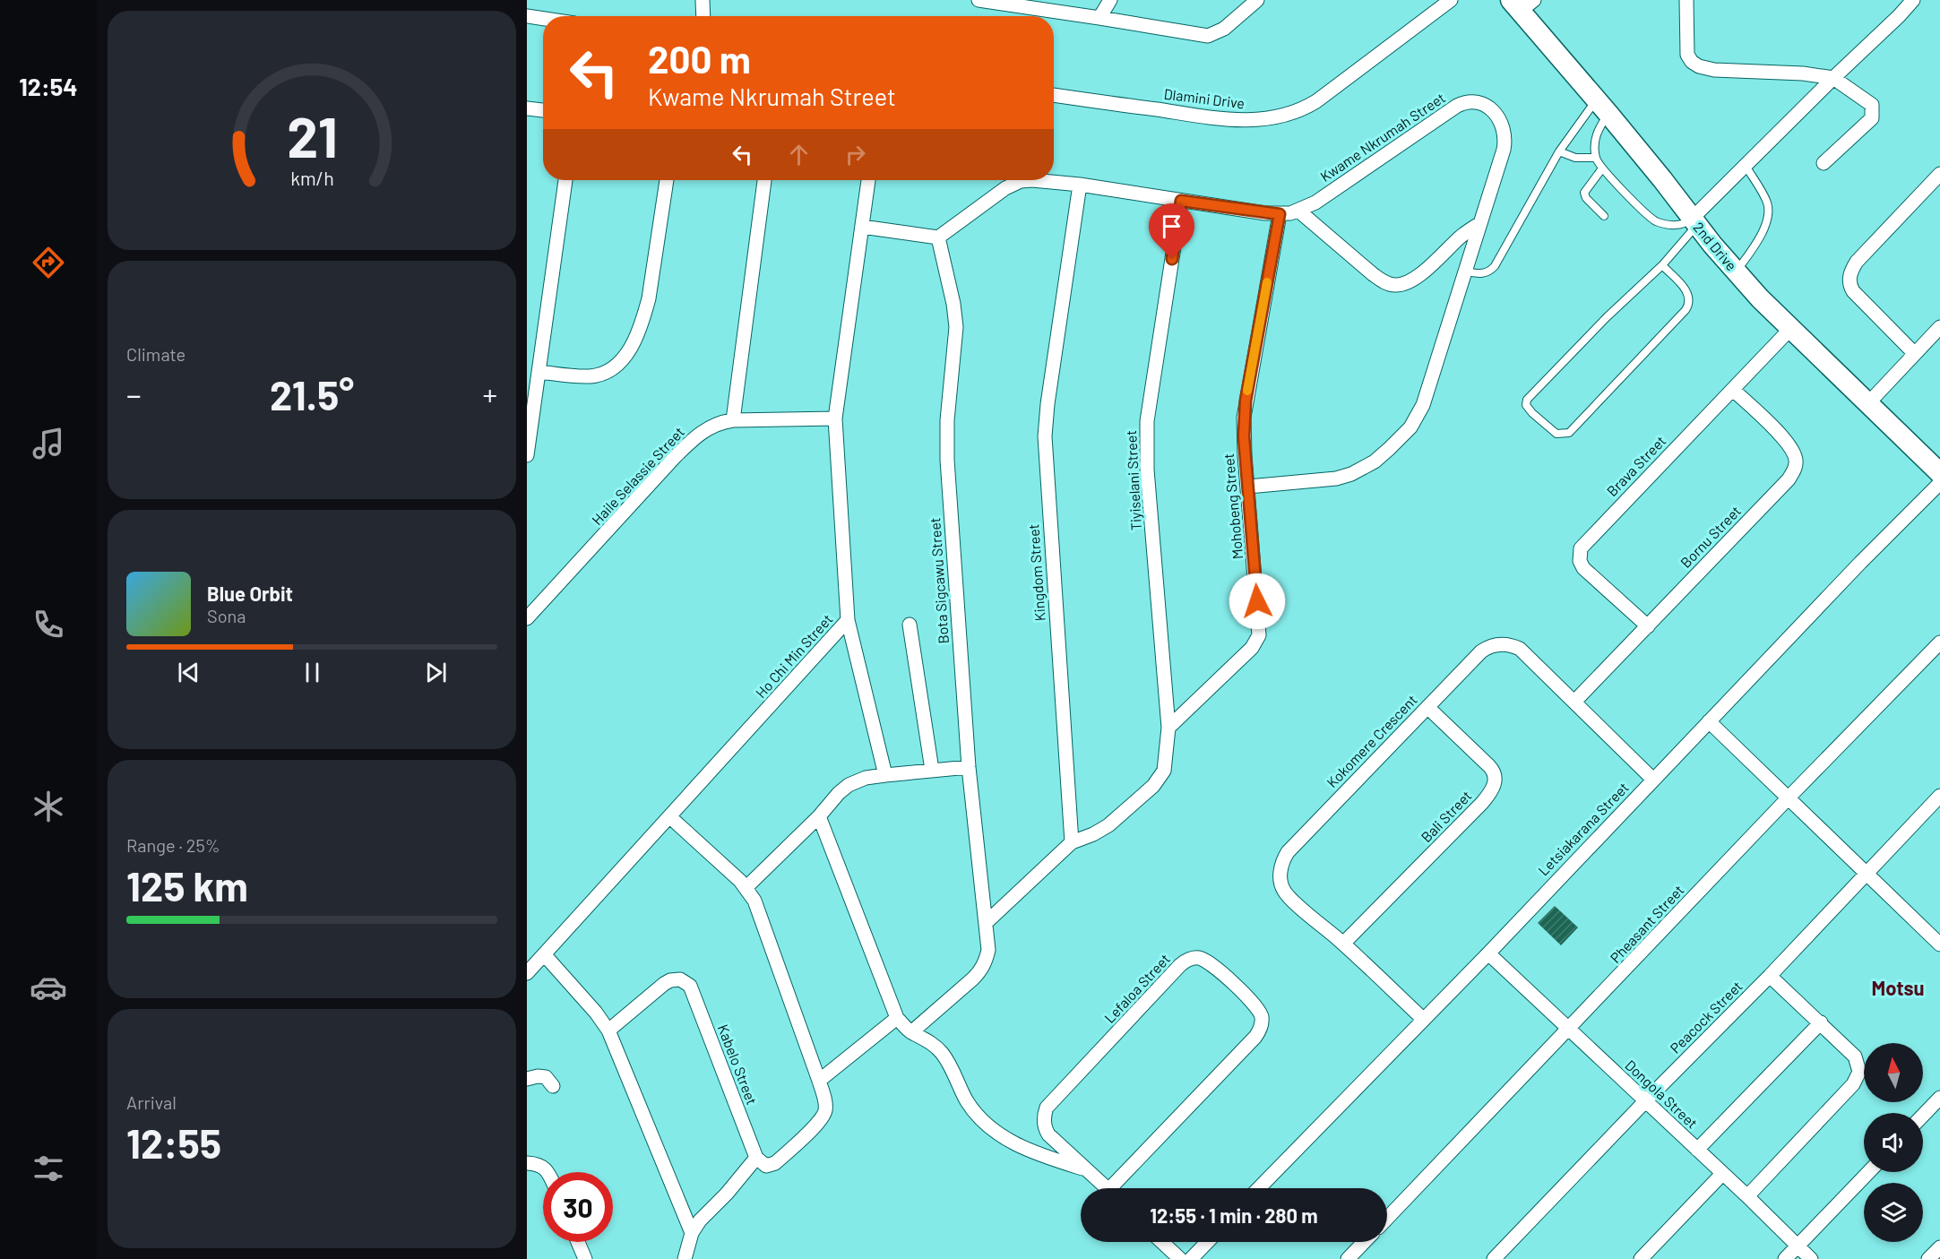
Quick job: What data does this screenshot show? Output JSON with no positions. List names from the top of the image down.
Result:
{
  "streets": {
    "street": [
      "Dlamini Drive",
      "Kwame Nkrumah Street",
      "2nd Drive",
      "Brava Street",
      "Haile Selassie Street",
      "Tiyiselani Street",
      "Mohobeng Street",
      "Bornu Street",
      "Kingdom Street",
      "Bota Sigcawu Street",
      "Ho Chi Min Street",
      "Kokomere Crescent",
      "Bali Street",
      "Letsiakarana Street",
      "Pheasant Street",
      "Lefaloa Street",
      "Peacock Street",
      "Kabelo Street",
      "Dongola Street"
    ]
  },
  "crossings": [
    ["Kwame Nkrumah Street", "Tiyiselani Street"],
    ["Kwame Nkrumah Street", "Mohobeng Street"],
    ["Kwame Nkrumah Street", "Kingdom Street"],
    ["Kwame Nkrumah Street", "Bota Sigcawu Street"],
    ["2nd Drive", "Brava Street"],
    ["Brava Street", "Bornu Street"],
    ["Haile Selassie Street", "Ho Chi Min Street"],
    ["Tiyiselani Street", "Mohobeng Street"],
    ["Tiyiselani Street", "Kingdom Street"],
    ["Bornu Street", "Kokomere Crescent"],
    ["Kokomere Crescent", "Bali Street"],
    ["Kokomere Crescent", "Letsiakarana Street"],
    ["Letsiakarana Street", "Dongola Street"],
    ["Pheasant Street", "Dongola Street"],
    ["Peacock Street", "Dongola Street"]
  ],
  "districts": ["Motsu"],
  "north": "top",
  "page": {
    "tabs": "12:54",
    "turn": ["200 m", "Kwame Nkrumah Street"],
    "tile": [
      "Climate",
      ["Range · 25%", "125 km"],
      ["Arrival", "12:55"]
    ],
    "heat": ["−", "21.5°", "+"],
    "song": ["Blue Orbit", "Sona"],
    "limit": "30",
    "trip": "12:55 · 1 min · 280 m",
    "gauge": ["21", "km/h"]
  }
}
